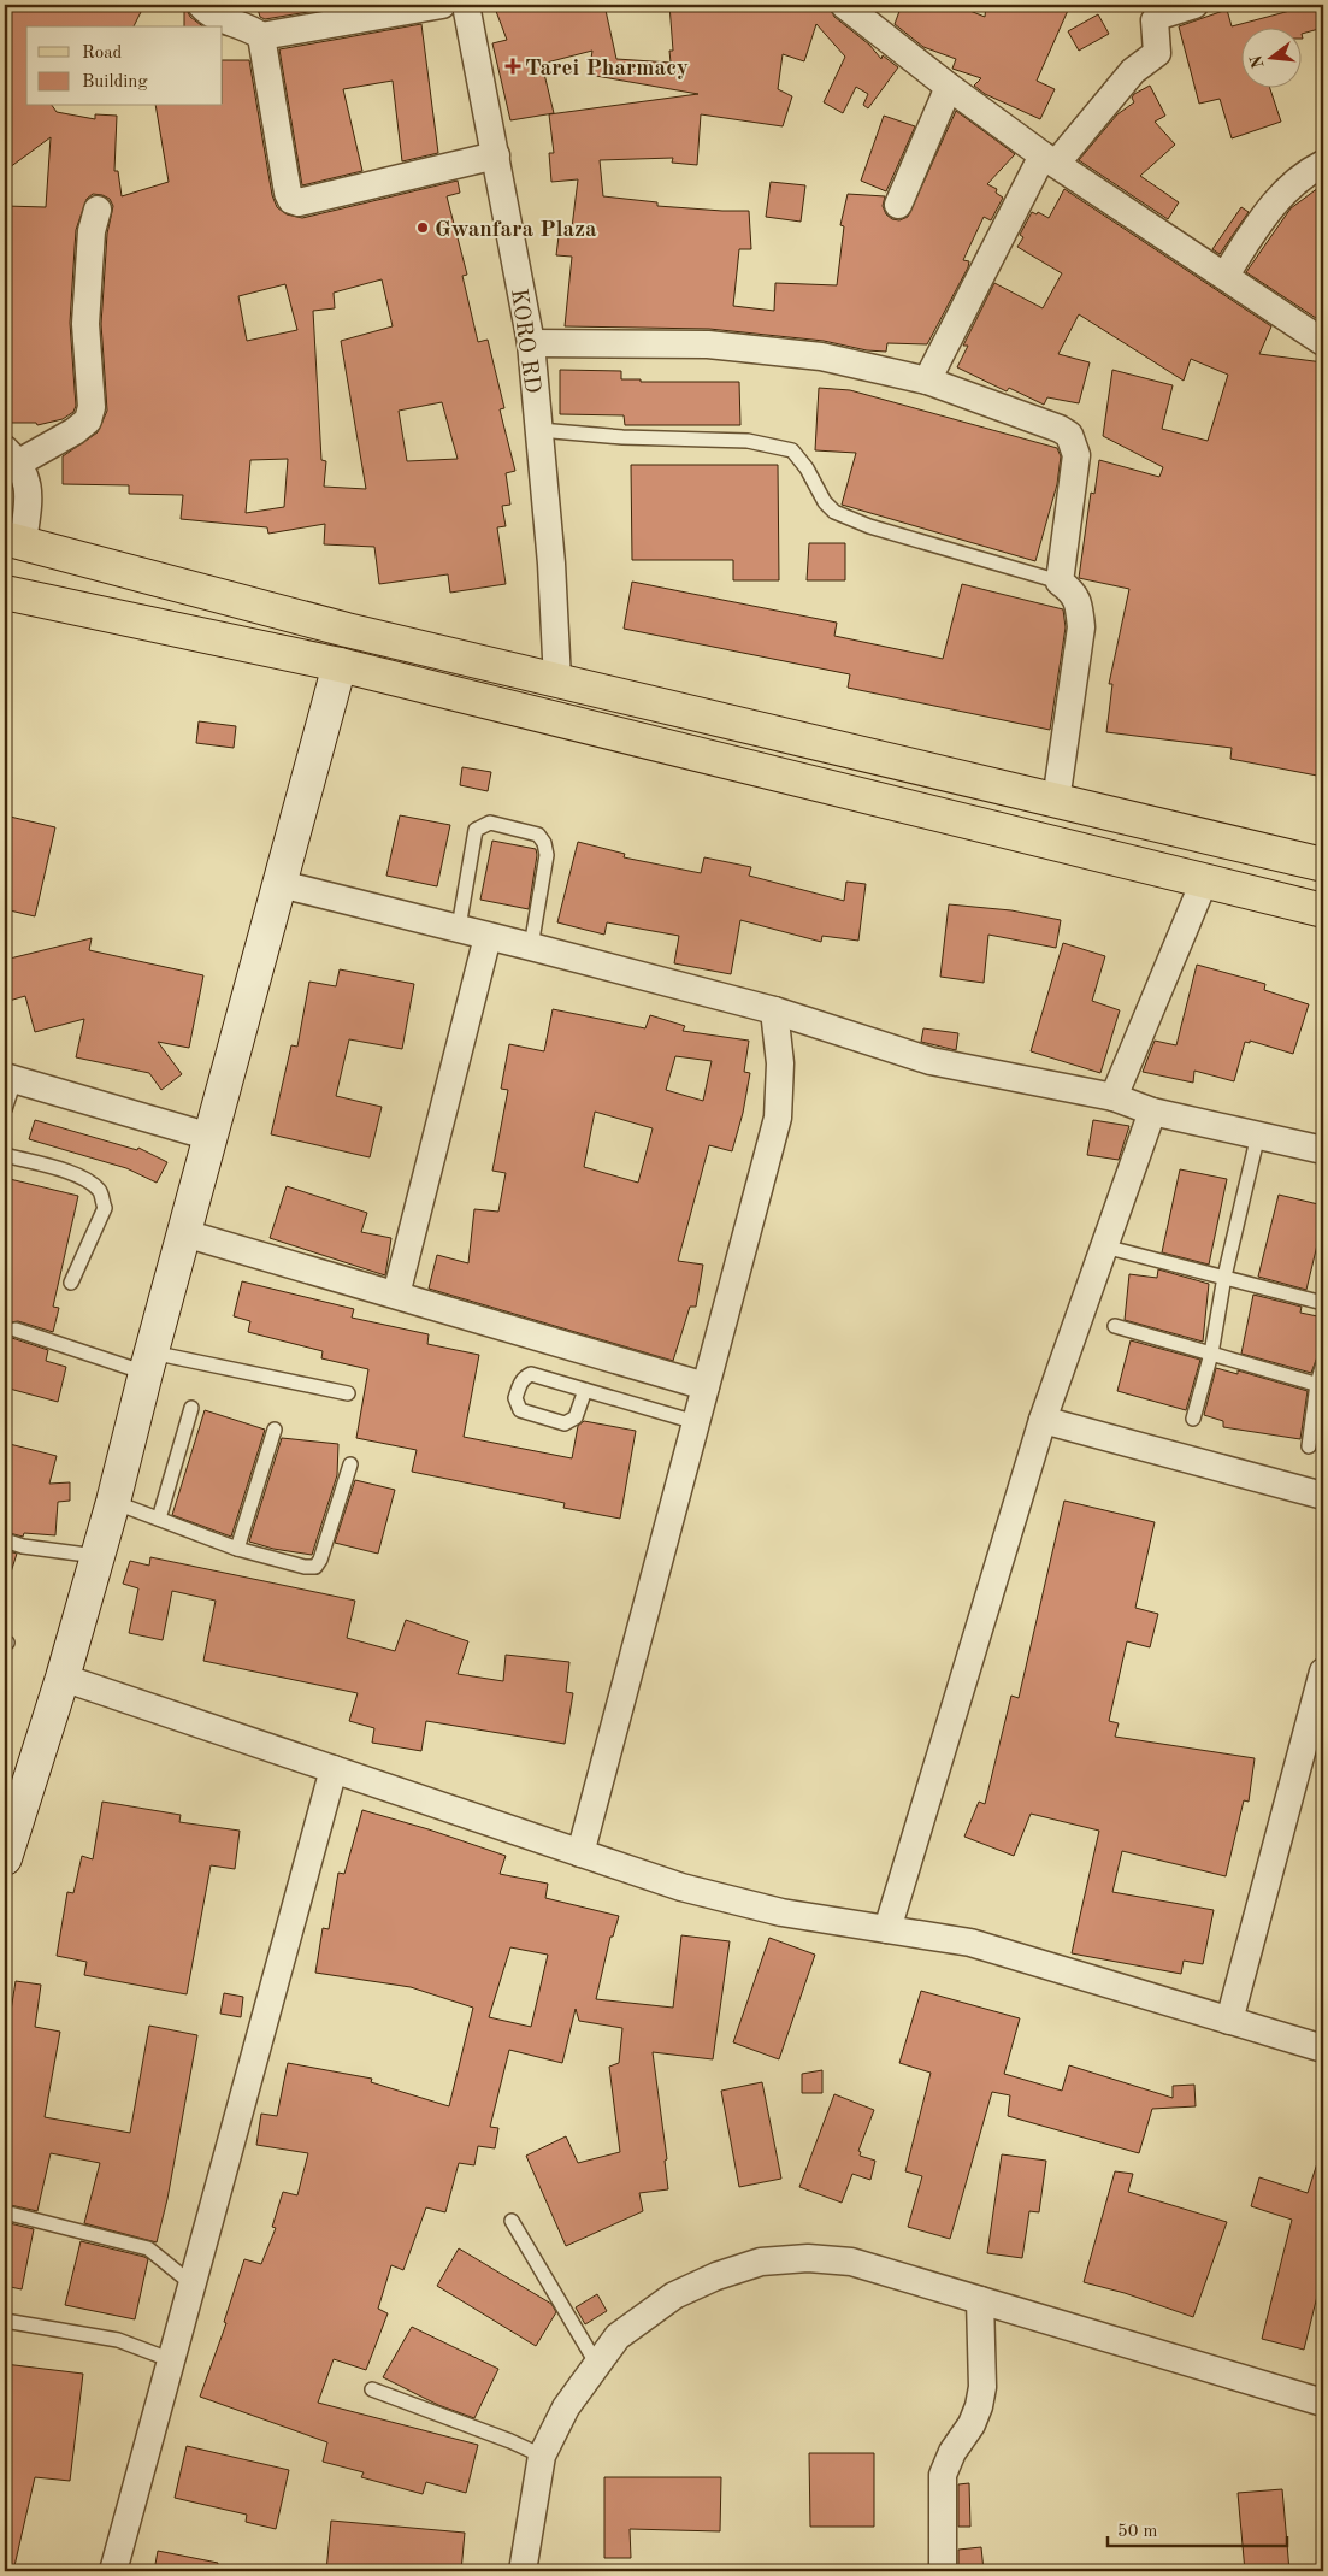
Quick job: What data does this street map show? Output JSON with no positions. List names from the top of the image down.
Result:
{
  "streets": {
    "street": ["KORO RD"]
  },
  "places": {
    "health": ["Tarei Pharmacy"],
    "other": ["Gwanfara Plaza"]
  },
  "legend": ["Road", "Building"],
  "scale_bar": "50 m",
  "north": "left"
}
